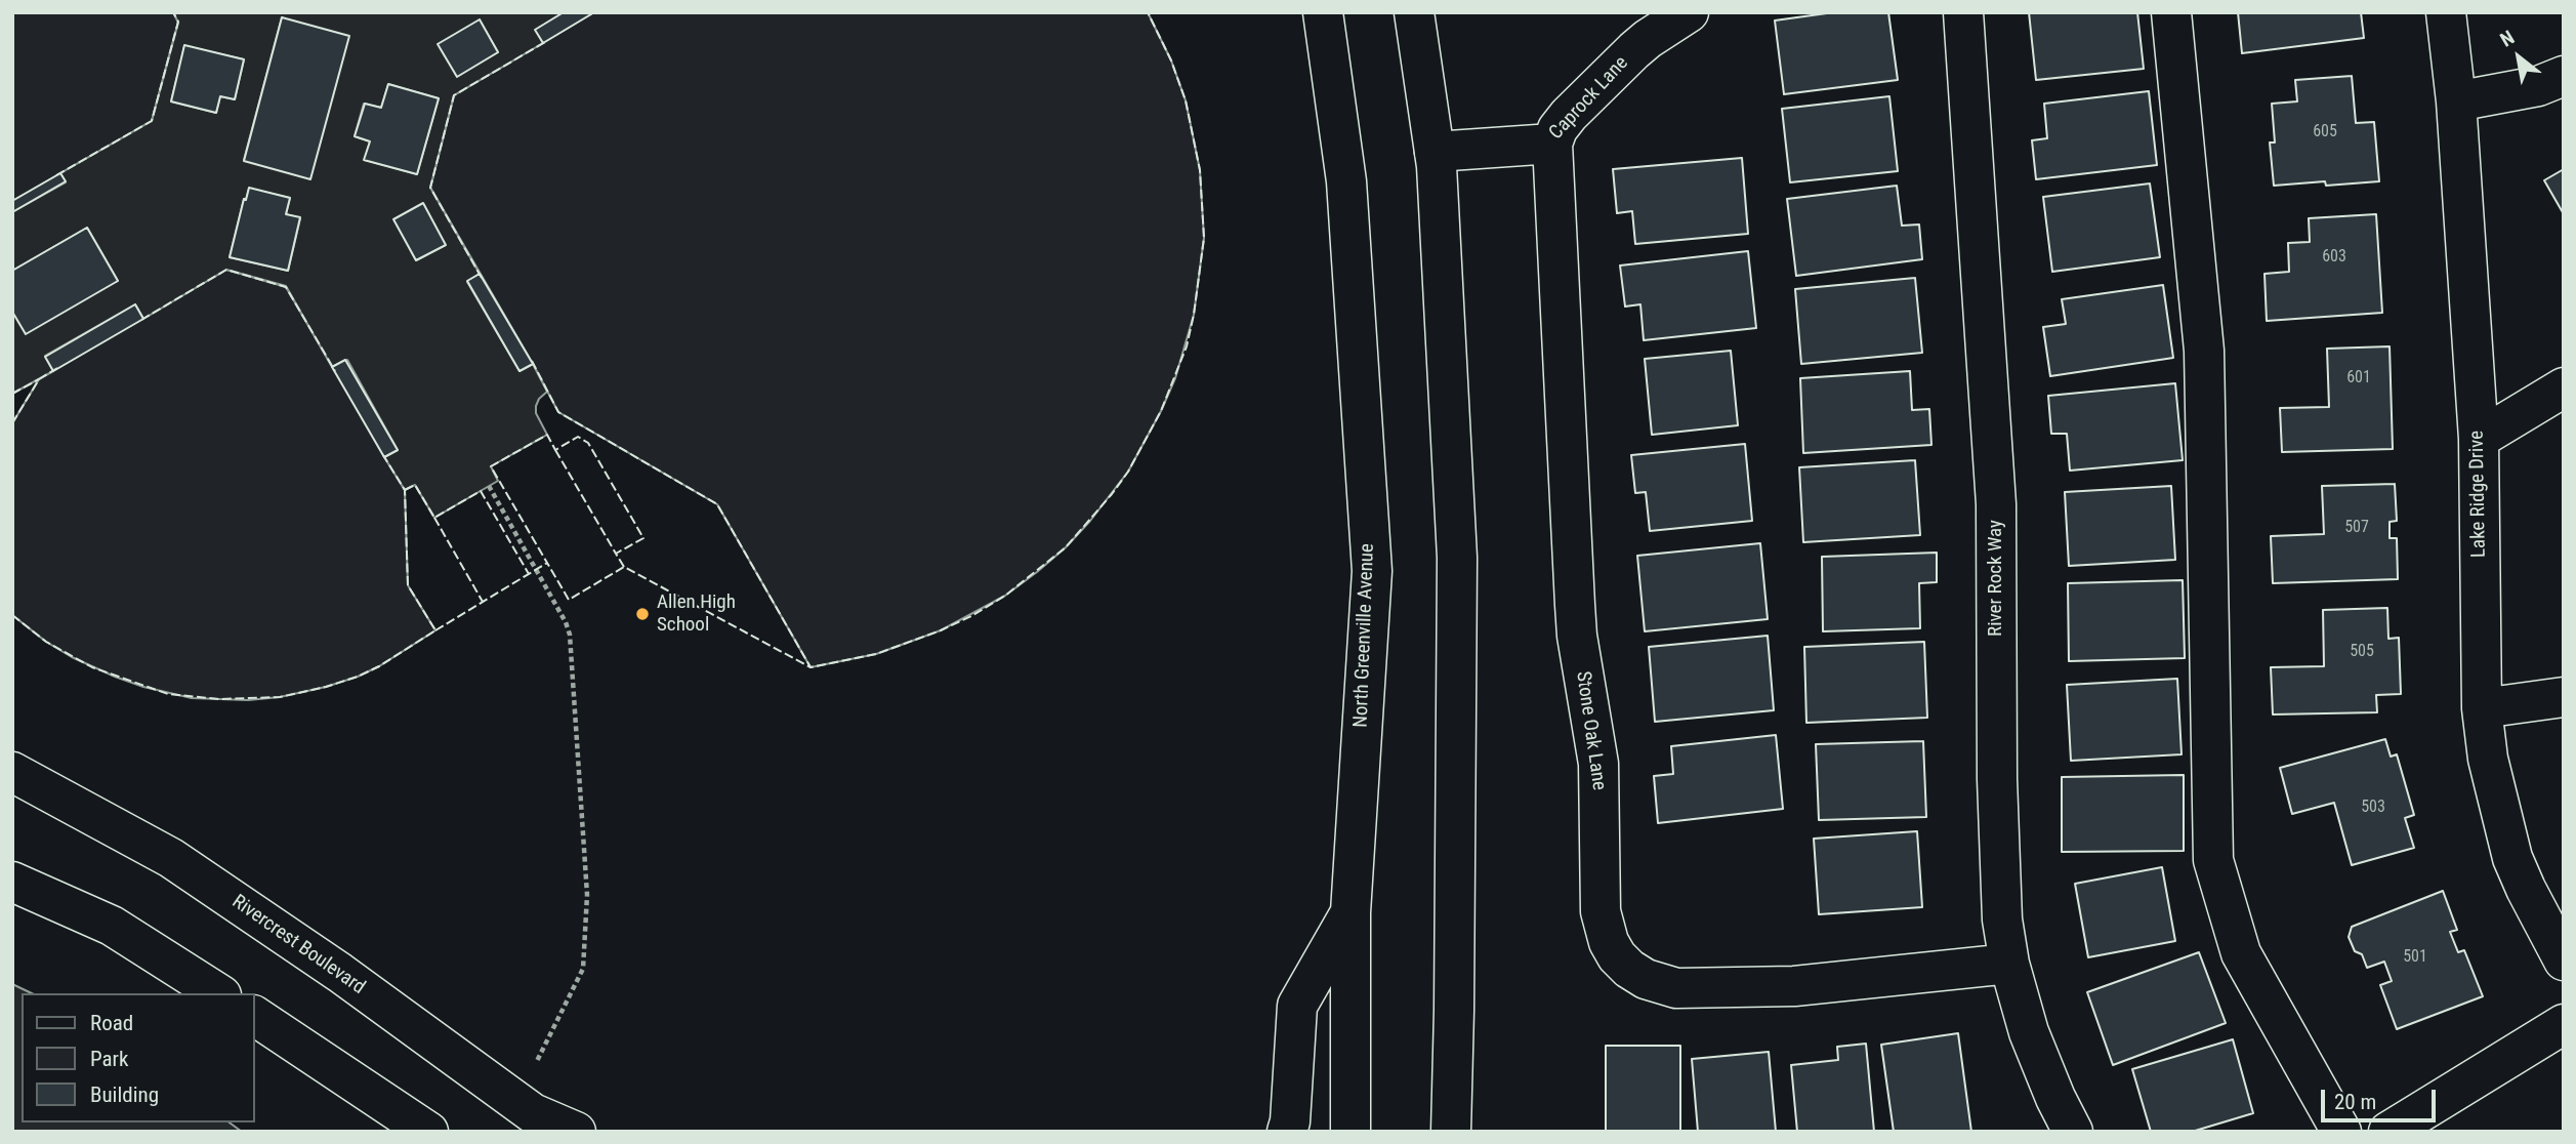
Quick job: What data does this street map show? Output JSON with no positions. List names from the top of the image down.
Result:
{
  "streets": {
    "street": [
      "Caprock Lane",
      "Lake Ridge Drive",
      "River Rock Way",
      "North Greenville Avenue",
      "Stone Oak Lane",
      "Rivercrest Boulevard"
    ]
  },
  "crossings": [
    ["Caprock Lane", "Stone Oak Lane"],
    ["River Rock Way", "Stone Oak Lane"]
  ],
  "places": ["Allen High School"],
  "house_numbers": [
    "605",
    "603",
    "601",
    "507",
    "505",
    "503",
    "501"
  ],
  "legend": ["Road", "Park", "Building"],
  "scale_bar": "20 m",
  "north": "top left"
}
